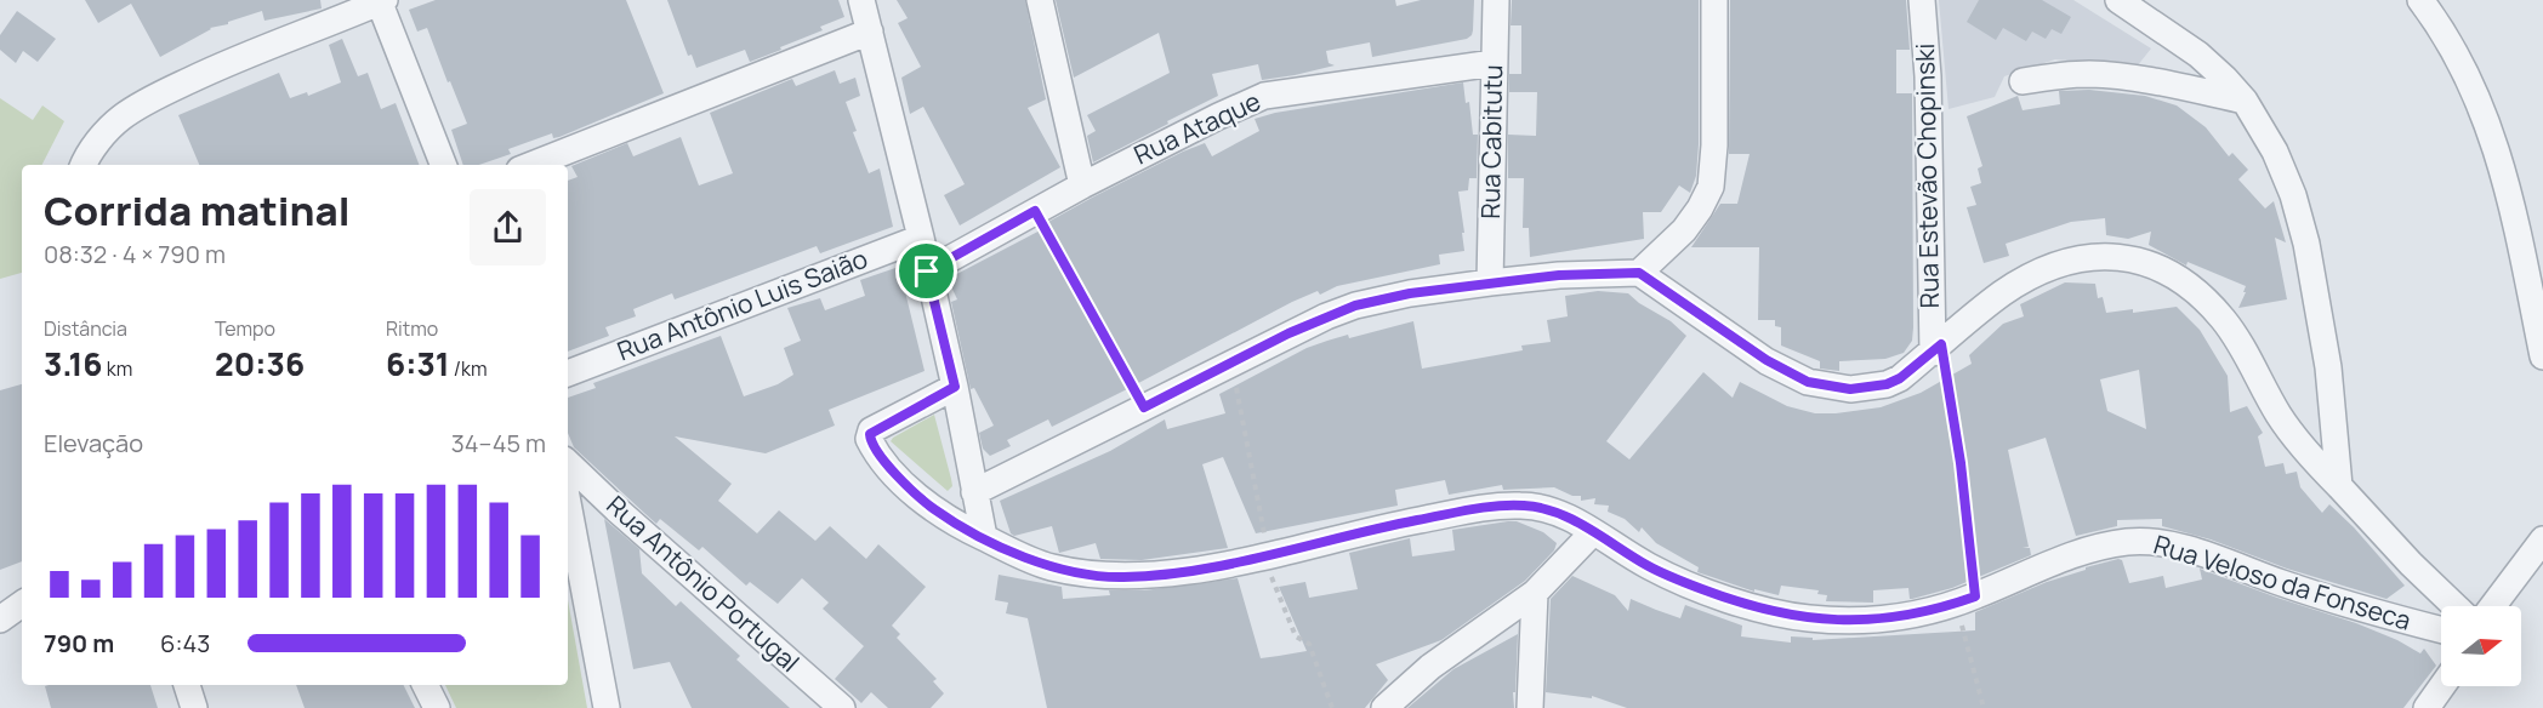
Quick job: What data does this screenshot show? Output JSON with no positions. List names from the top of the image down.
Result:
{
  "streets": {
    "street": [
      "Rua Ataque",
      "Rua Cabitutu",
      "Rua Estevão Chopinski",
      "Rua Antônio Luis Saião",
      "Rua Veloso da Fonseca",
      "Rua Antônio Portugal"
    ]
  },
  "crossings": [
    ["Rua Ataque", "Rua Cabitutu"]
  ],
  "north": "right",
  "page": {
    "heading": ["Corrida matinal", "08:32 · 4 × 790 m"],
    "stats": [
      ["Distância", "3.16 km"],
      ["Tempo", "20:36"],
      ["Ritmo", "6:31 /km"]
    ],
    "chart": ["Elevação", "34–45 m"],
    "list": [
      {
        "name": "790 m",
        "note": "6:43"
      }
    ]
  }
}
